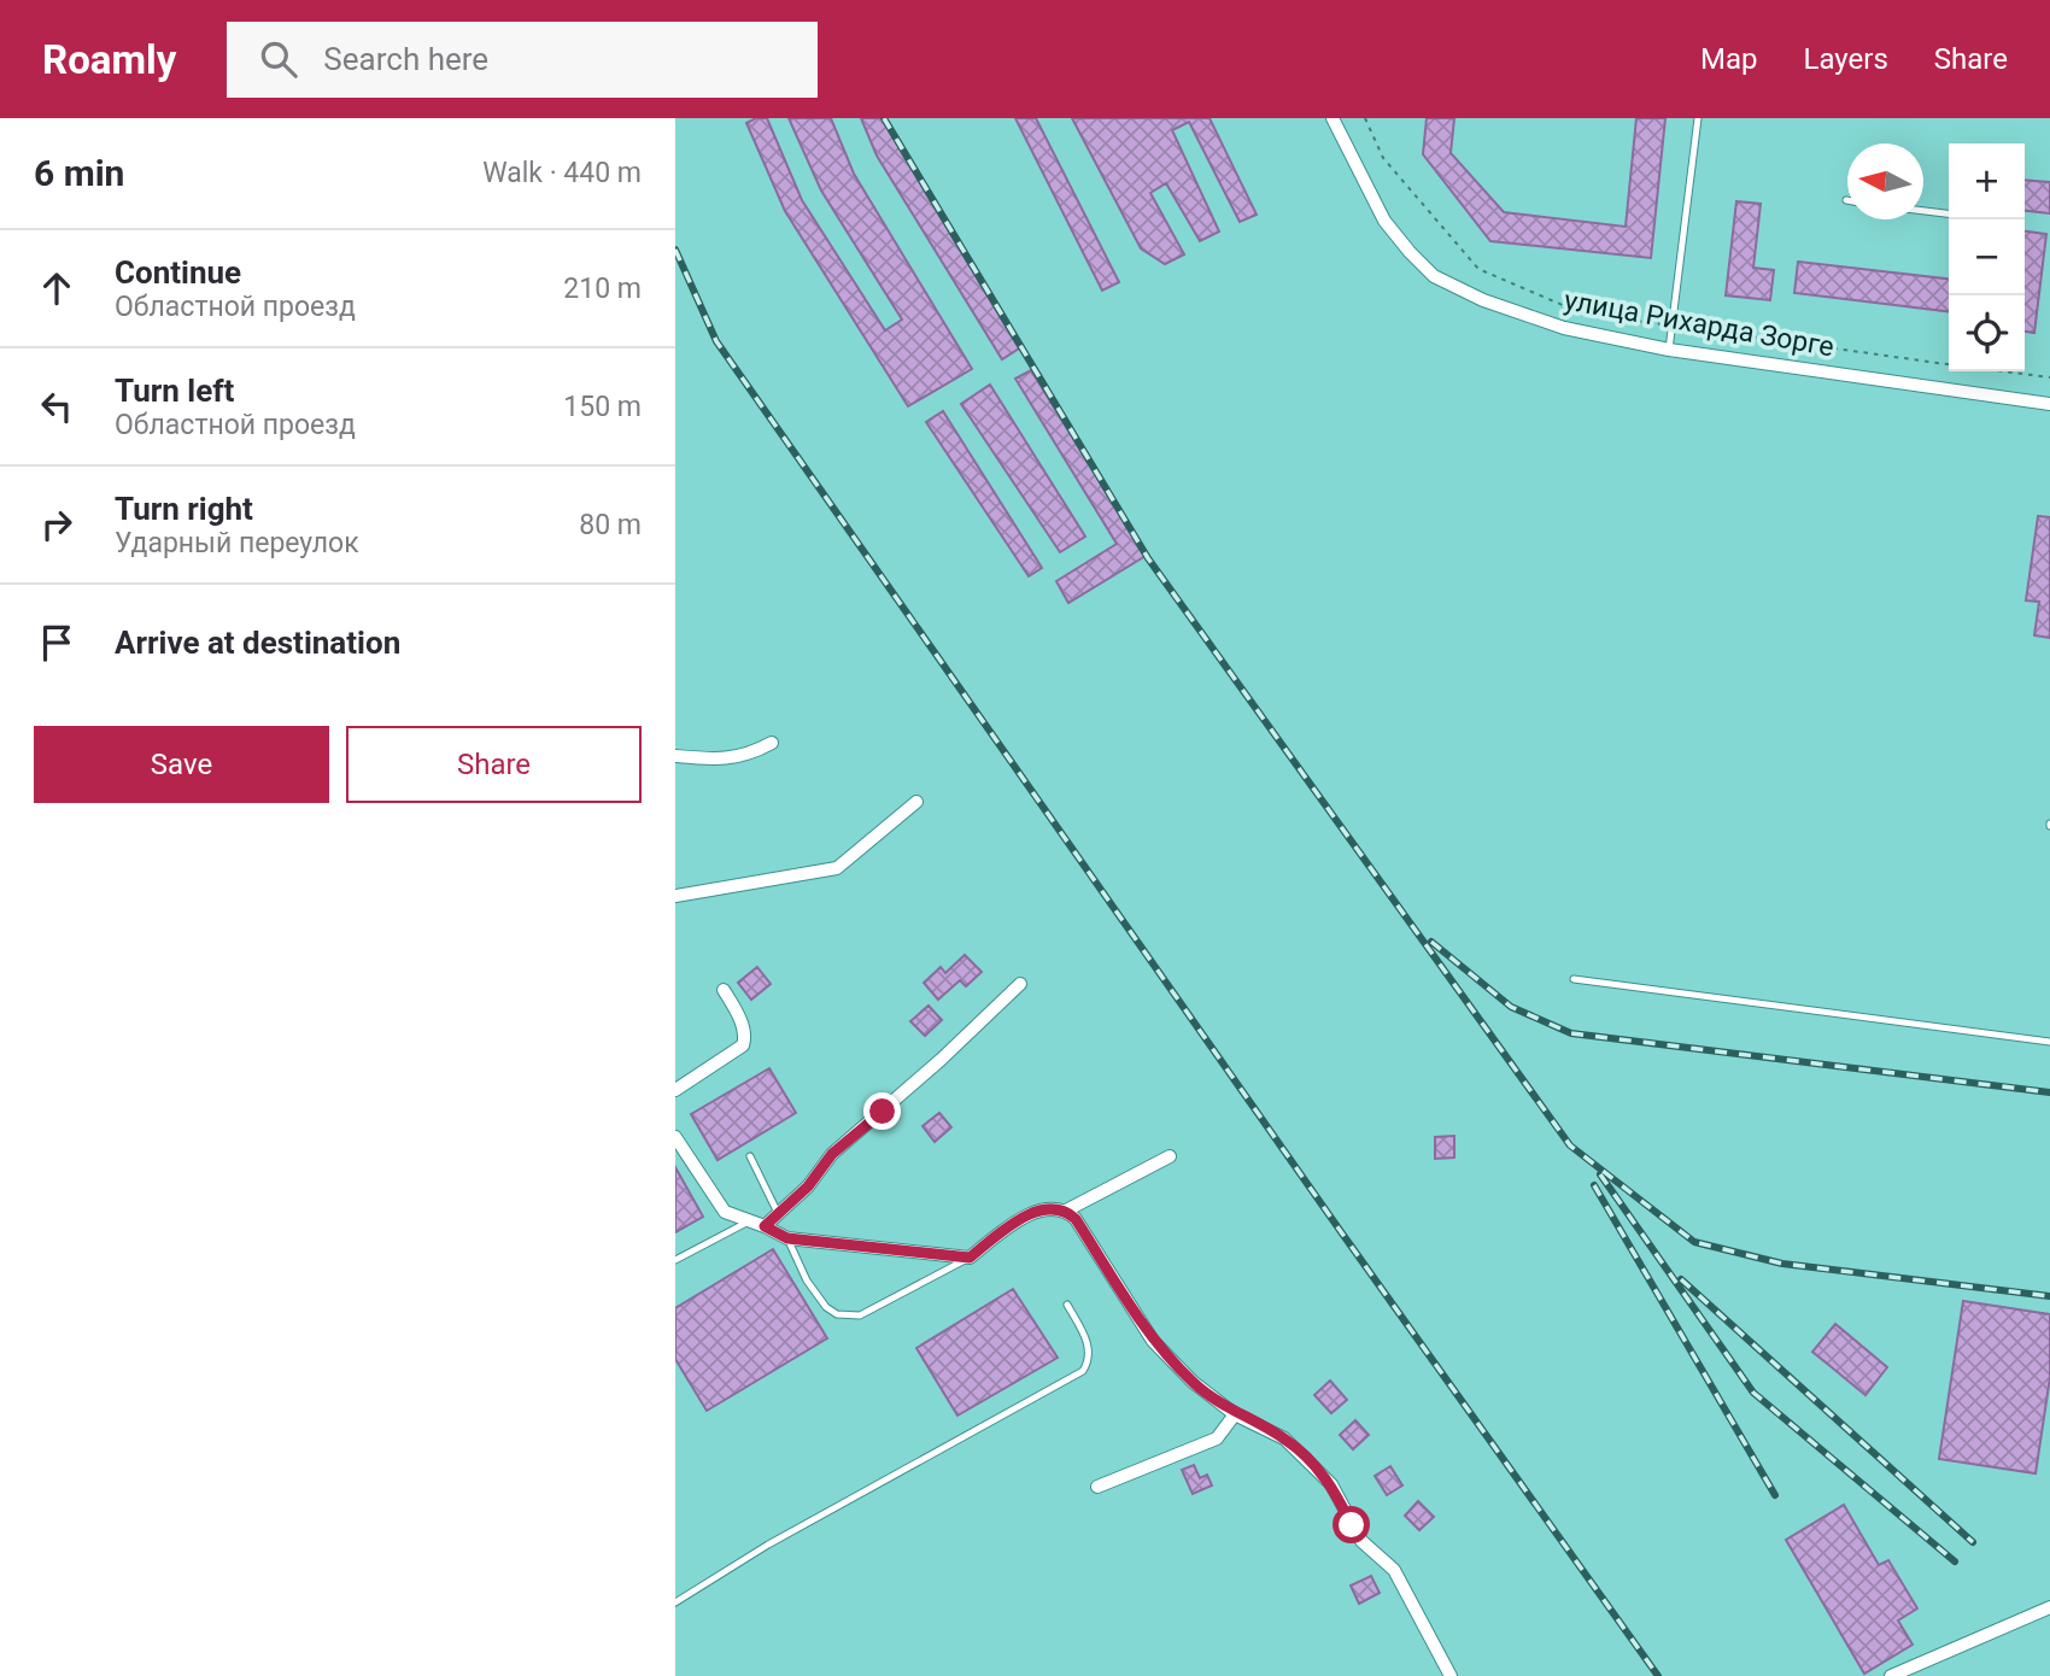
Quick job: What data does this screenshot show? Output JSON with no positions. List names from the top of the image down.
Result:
{
  "streets": {
    "street": ["улица Рихарда Зорге"]
  },
  "north": "left",
  "page": {
    "header": "Roamly",
    "search": "Search here",
    "nav": ["Map", "Layers", "Share"],
    "heading": ["6 min", "Walk · 440 m"],
    "map_buttons": ["+", "−"],
    "list": [
      ["Continue", "Областной проезд", "210 m"],
      ["Turn left", "Областной проезд", "150 m"],
      ["Turn right", "Ударный переулок", "80 m"],
      "Arrive at destination"
    ],
    "buttons": ["Save", "Share"]
  }
}
